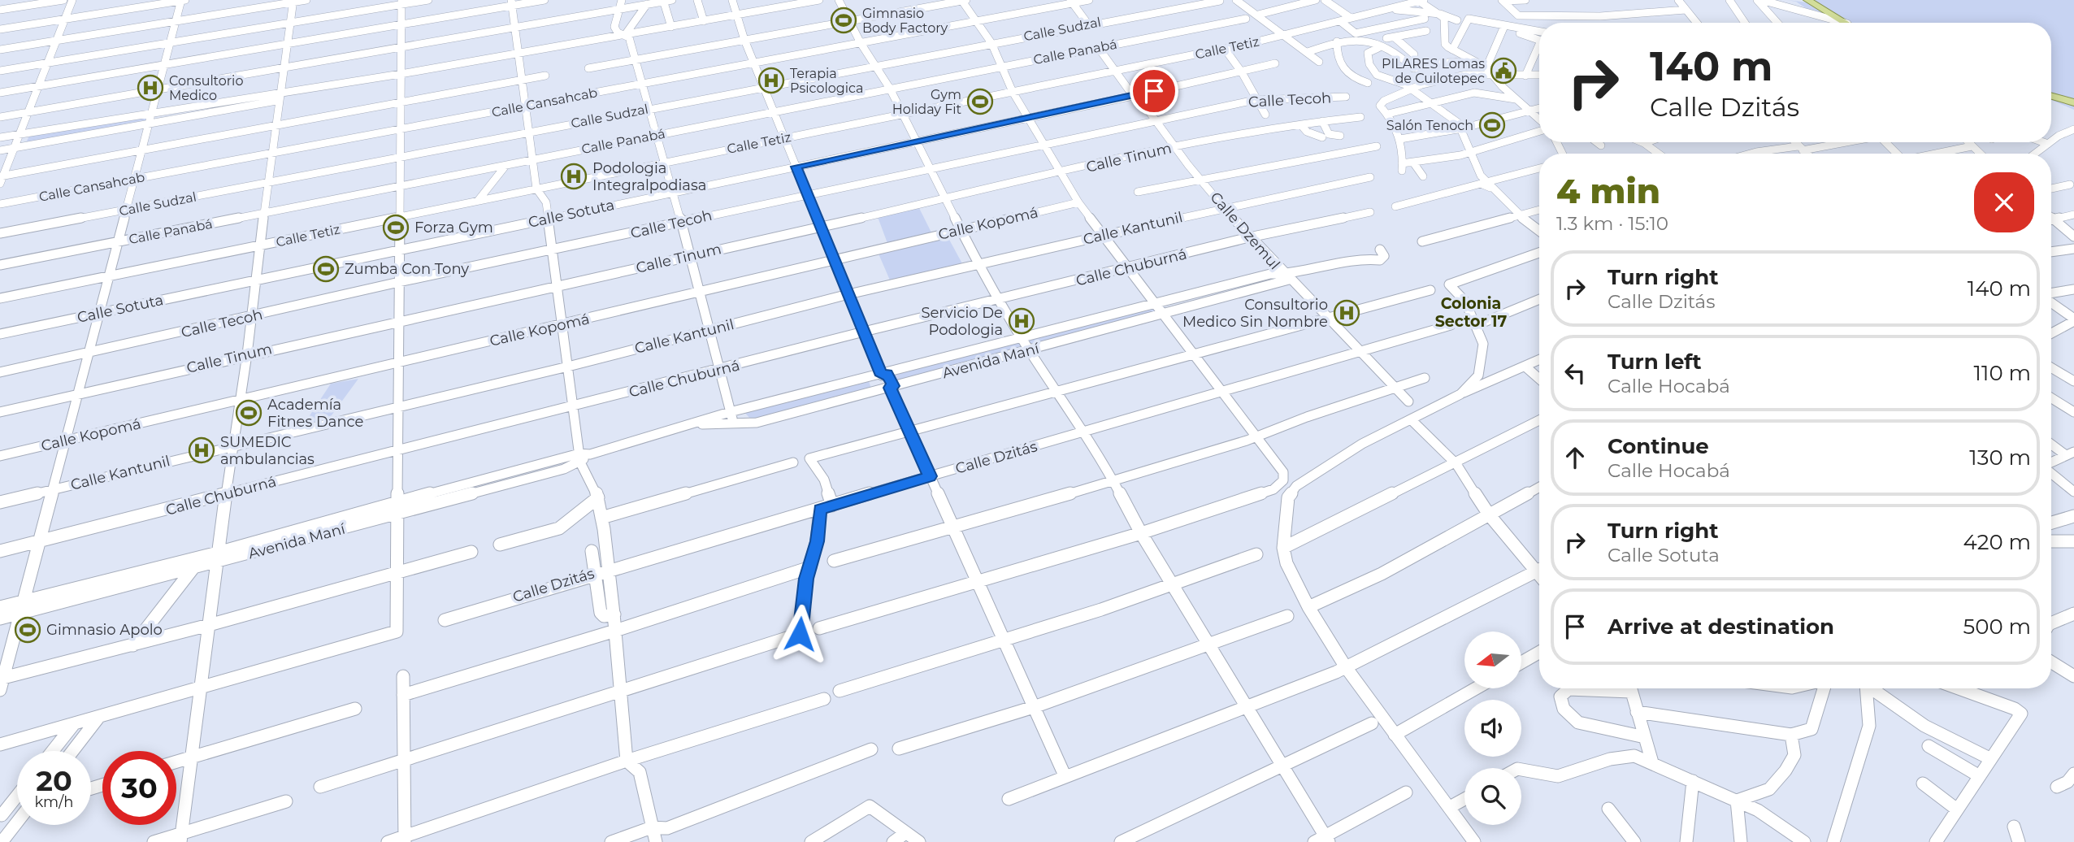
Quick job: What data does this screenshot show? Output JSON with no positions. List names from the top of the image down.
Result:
{
  "streets": {
    "street": [
      "Calle Sudzal",
      "Calle Tetiz",
      "Calle Panabá",
      "Calle Tecoh",
      "Calle Cansahcab",
      "Calle Tinum",
      "Calle Sotuta",
      "Calle Kopomá",
      "Calle Kantunil",
      "Calle Dzemul",
      "Calle Chuburná",
      "Avenida Maní",
      "Calle Dzitás"
    ]
  },
  "crossings": [
    ["Calle Tetiz", "Calle Dzemul"],
    ["Calle Panabá", "Calle Dzemul"],
    ["Calle Tecoh", "Calle Dzemul"],
    ["Calle Tinum", "Calle Dzemul"],
    ["Calle Sotuta", "Calle Dzemul"],
    ["Calle Kantunil", "Calle Dzemul"],
    ["Calle Dzemul", "Calle Chuburná"],
    ["Calle Dzemul", "Avenida Maní"],
    ["Calle Dzemul", "Calle Dzitás"]
  ],
  "districts": ["Colonia Sector 17"],
  "places": {
    "sports": [
      "Gimnasio Body Factory",
      "Gym Holiday Fit",
      "Salón Tenoch",
      "Forza Gym",
      "Zumba Con Tony",
      "Academía Fitnes Dance",
      "Gimnasio Apolo"
    ],
    "public building": ["PILARES Lomas de Cuilotepec"],
    "hospital": [
      "Terapia Psicologica",
      "Consultorio Medico",
      "Podologia Integralpodiasa",
      "Consultorio Medico Sin Nombre",
      "Servicio De Podologia",
      "SUMEDIC ambulancias"
    ]
  },
  "north": "left",
  "page": {
    "turn": ["140 m", "Calle Dzitás"],
    "heading": ["4 min", "1.3 km · 15:10"],
    "list": [
      {
        "name": "Turn right",
        "note": "Calle Dzitás",
        "value": "140 m"
      },
      {
        "name": "Turn left",
        "note": "Calle Hocabá",
        "value": "110 m"
      },
      {
        "name": "Continue",
        "note": "Calle Hocabá",
        "value": "130 m"
      },
      {
        "name": "Turn right",
        "note": "Calle Sotuta",
        "value": "420 m"
      },
      {
        "name": "Arrive at destination",
        "value": "500 m"
      }
    ],
    "speed": "20 km/h",
    "limit": "30"
  }
}
